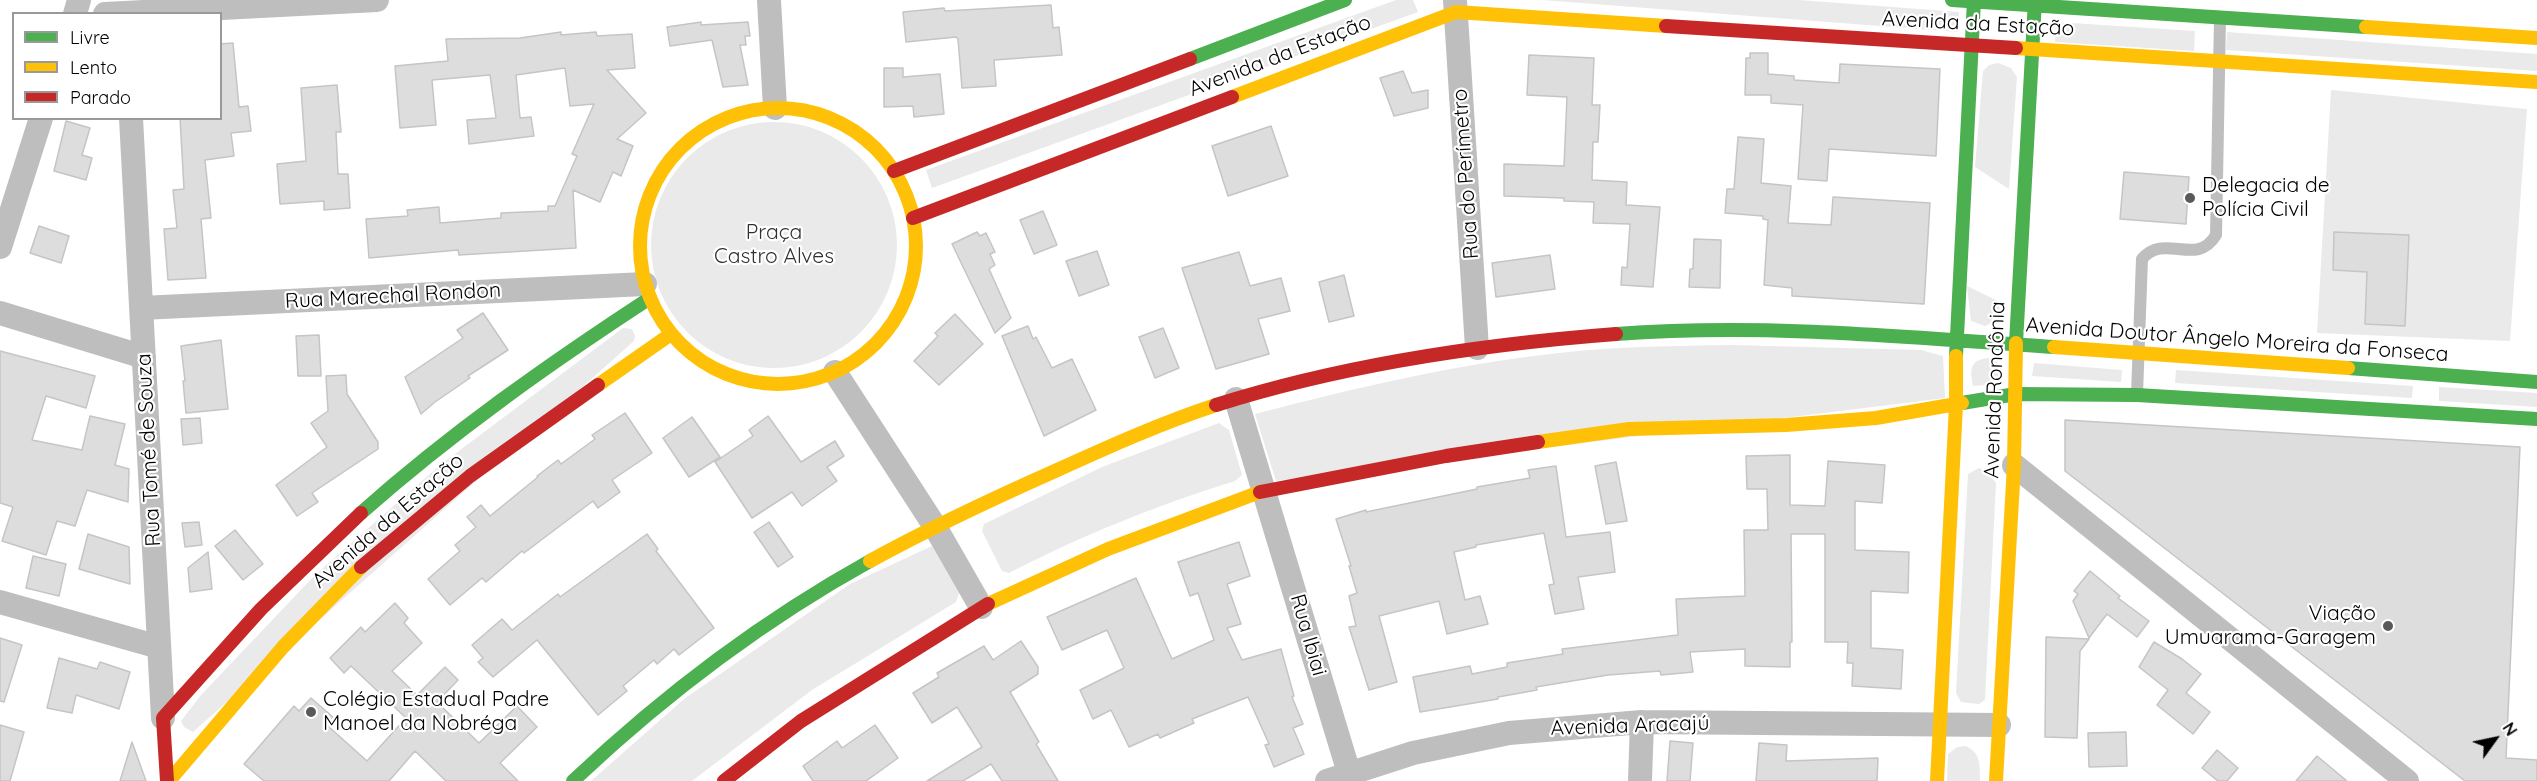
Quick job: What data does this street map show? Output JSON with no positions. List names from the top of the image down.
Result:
{
  "streets": {
    "street": [
      "Avenida da Estação",
      "Rua do Perímetro",
      "Rua Marechal Rondon",
      "Avenida Doutor Ângelo Moreira da Fonseca",
      "Avenida Rondônia",
      "Rua Tomé de Souza",
      "Rua Ibiai",
      "Avenida Aracajú"
    ]
  },
  "crossings": [
    ["Avenida da Estação", "Rua do Perímetro"],
    ["Avenida da Estação", "Rua Marechal Rondon"],
    ["Avenida da Estação", "Avenida Rondônia"],
    ["Avenida da Estação", "Rua Tomé de Souza"],
    ["Rua do Perímetro", "Avenida Doutor Ângelo Moreira da Fonseca"],
    ["Rua Marechal Rondon", "Rua Tomé de Souza"],
    ["Avenida Doutor Ângelo Moreira da Fonseca", "Avenida Rondônia"],
    ["Avenida Doutor Ângelo Moreira da Fonseca", "Rua Ibiai"],
    ["Avenida Rondônia", "Avenida Aracajú"],
    ["Rua Ibiai", "Avenida Aracajú"]
  ],
  "parks": ["Praça Castro Alves"],
  "places": ["Delegacia de Polícia Civil", "Viação Umuarama-Garagem", "Colégio Estadual Padre Manoel da Nobréga"],
  "legend": ["Livre", "Lento", "Parado"],
  "north": "top right"
}
